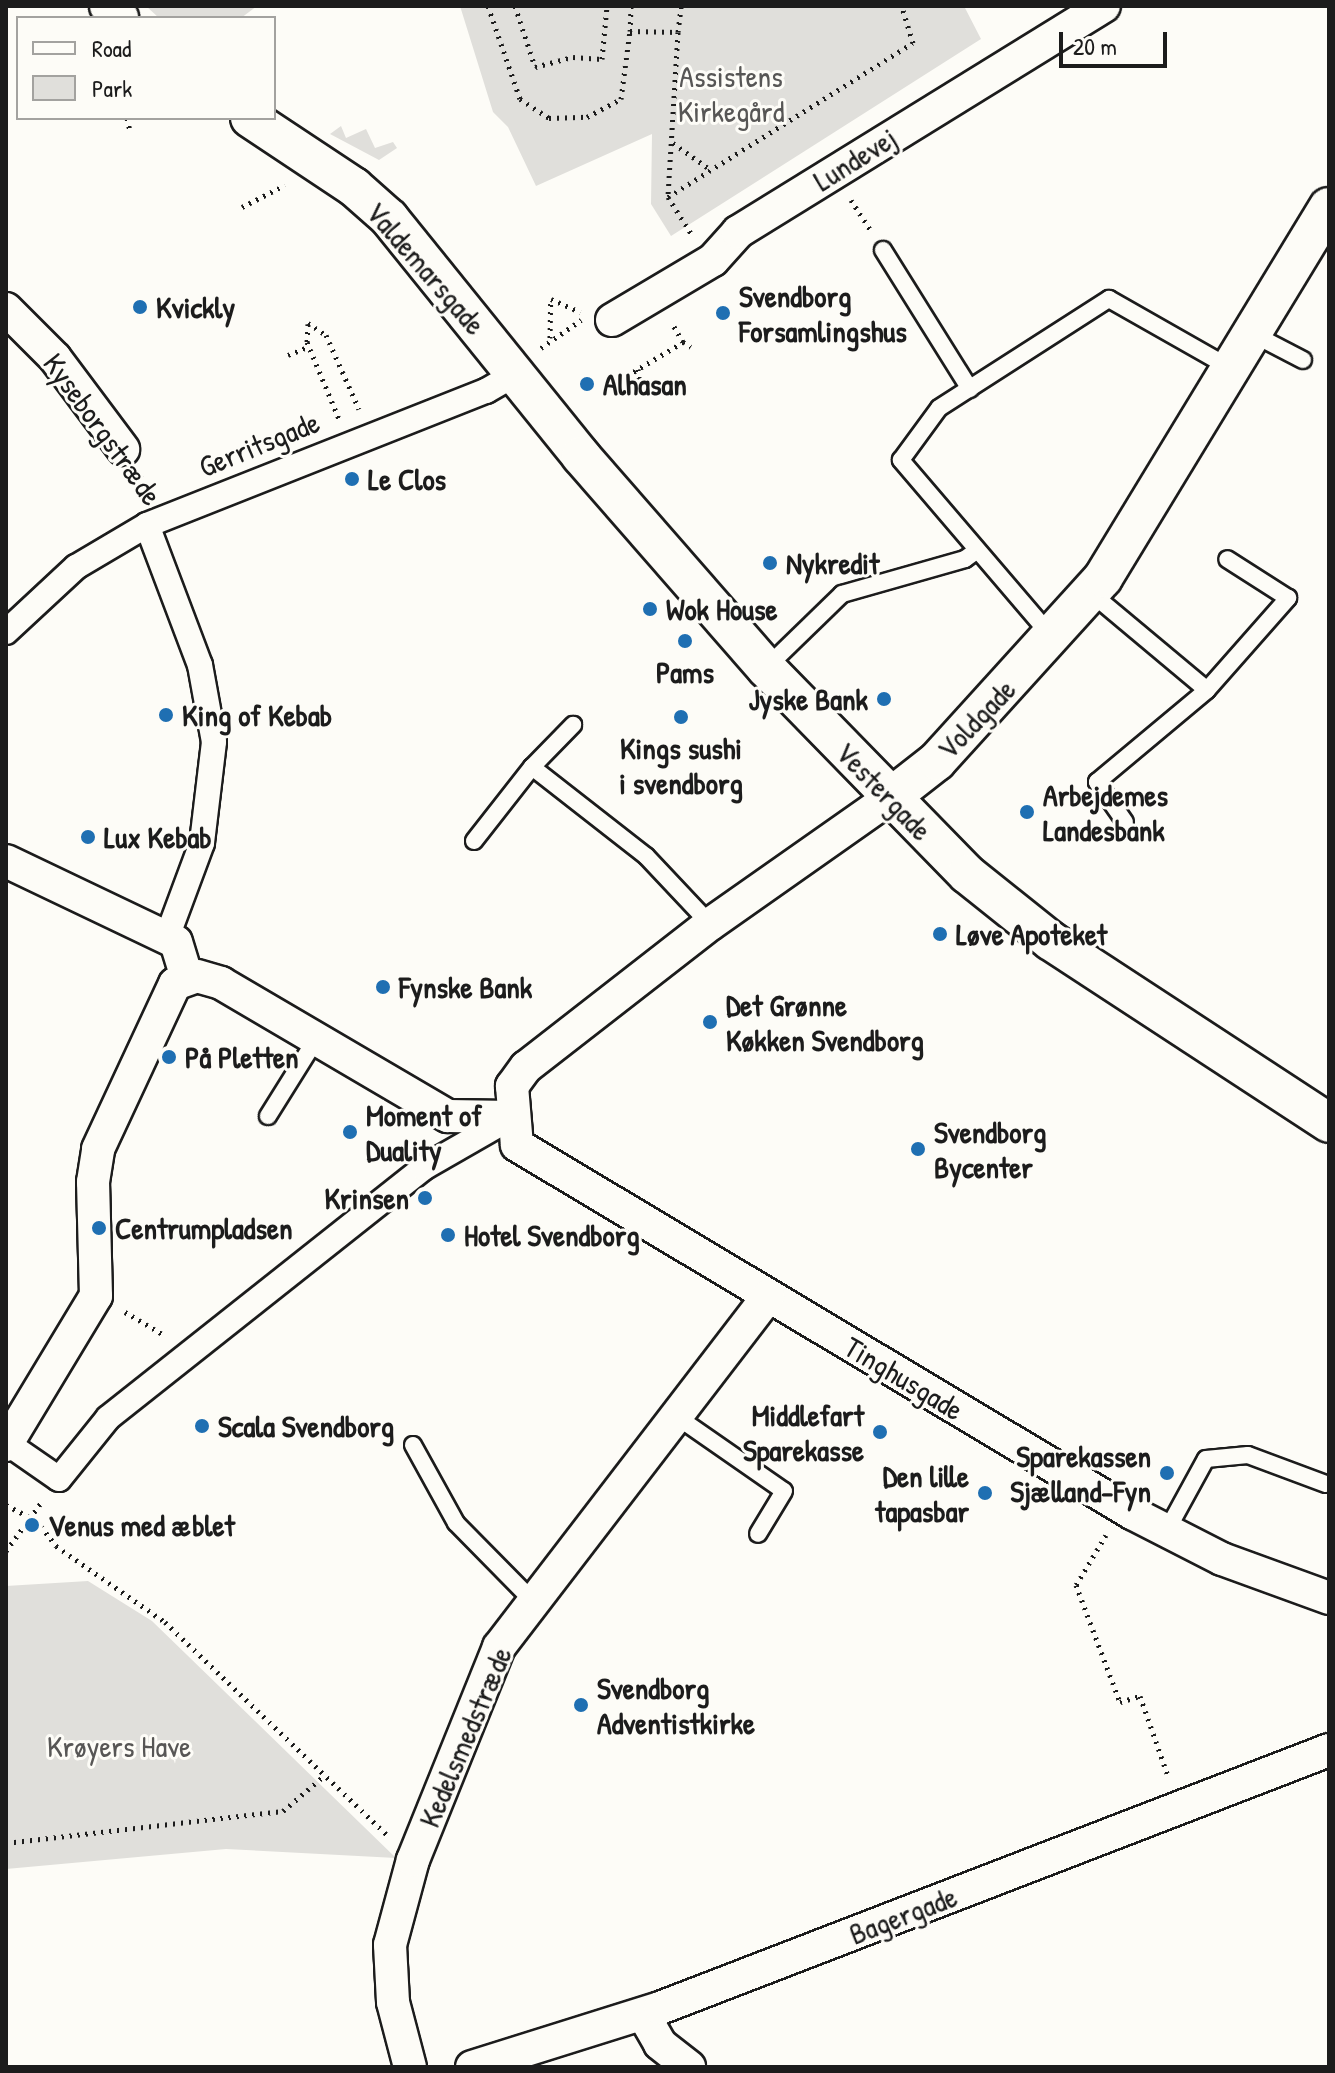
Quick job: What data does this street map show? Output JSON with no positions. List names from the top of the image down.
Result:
{
  "streets": {
    "street": [
      "Lundevej",
      "Valdemarsgade",
      "Kyseborgstræde",
      "Gerritsgade",
      "Voldgade",
      "Vestergade",
      "Tinghusgade",
      "Kedelsmedstræde",
      "Bagergade"
    ]
  },
  "crossings": [
    ["Valdemarsgade", "Gerritsgade"],
    ["Valdemarsgade", "Vestergade"],
    ["Kyseborgstræde", "Gerritsgade"],
    ["Gerritsgade", "Vestergade"],
    ["Voldgade", "Vestergade"],
    ["Voldgade", "Tinghusgade"],
    ["Tinghusgade", "Kedelsmedstræde"]
  ],
  "parks": ["Assistens Kirkegård", "Krøyers Have"],
  "places": [
    "Kvickly",
    "Svendborg Forsamlingshus",
    "Alhasan",
    "Le Clos",
    "Nykredit",
    "Wok House",
    "Pams",
    "Jyske Bank",
    "King of Kebab",
    "Kings sushi i svendborg",
    "Arbejdemes Landesbank",
    "Lux Kebab",
    "Løve Apoteket",
    "Fynske Bank",
    "Det Grønne Køkken Svendborg",
    "På Pletten",
    "Moment of Duality",
    "Svendborg Bycenter",
    "Krinsen",
    "Centrumpladsen",
    "Hotel Svendborg",
    "Scala Svendborg",
    "Middlefart Sparekasse",
    "Sparekassen Sjælland-Fyn",
    "Den lille tapasbar",
    "Venus med æblet",
    "Svendborg Adventistkirke"
  ],
  "legend": ["Road", "Park"],
  "scale_bar": "20 m"
}
